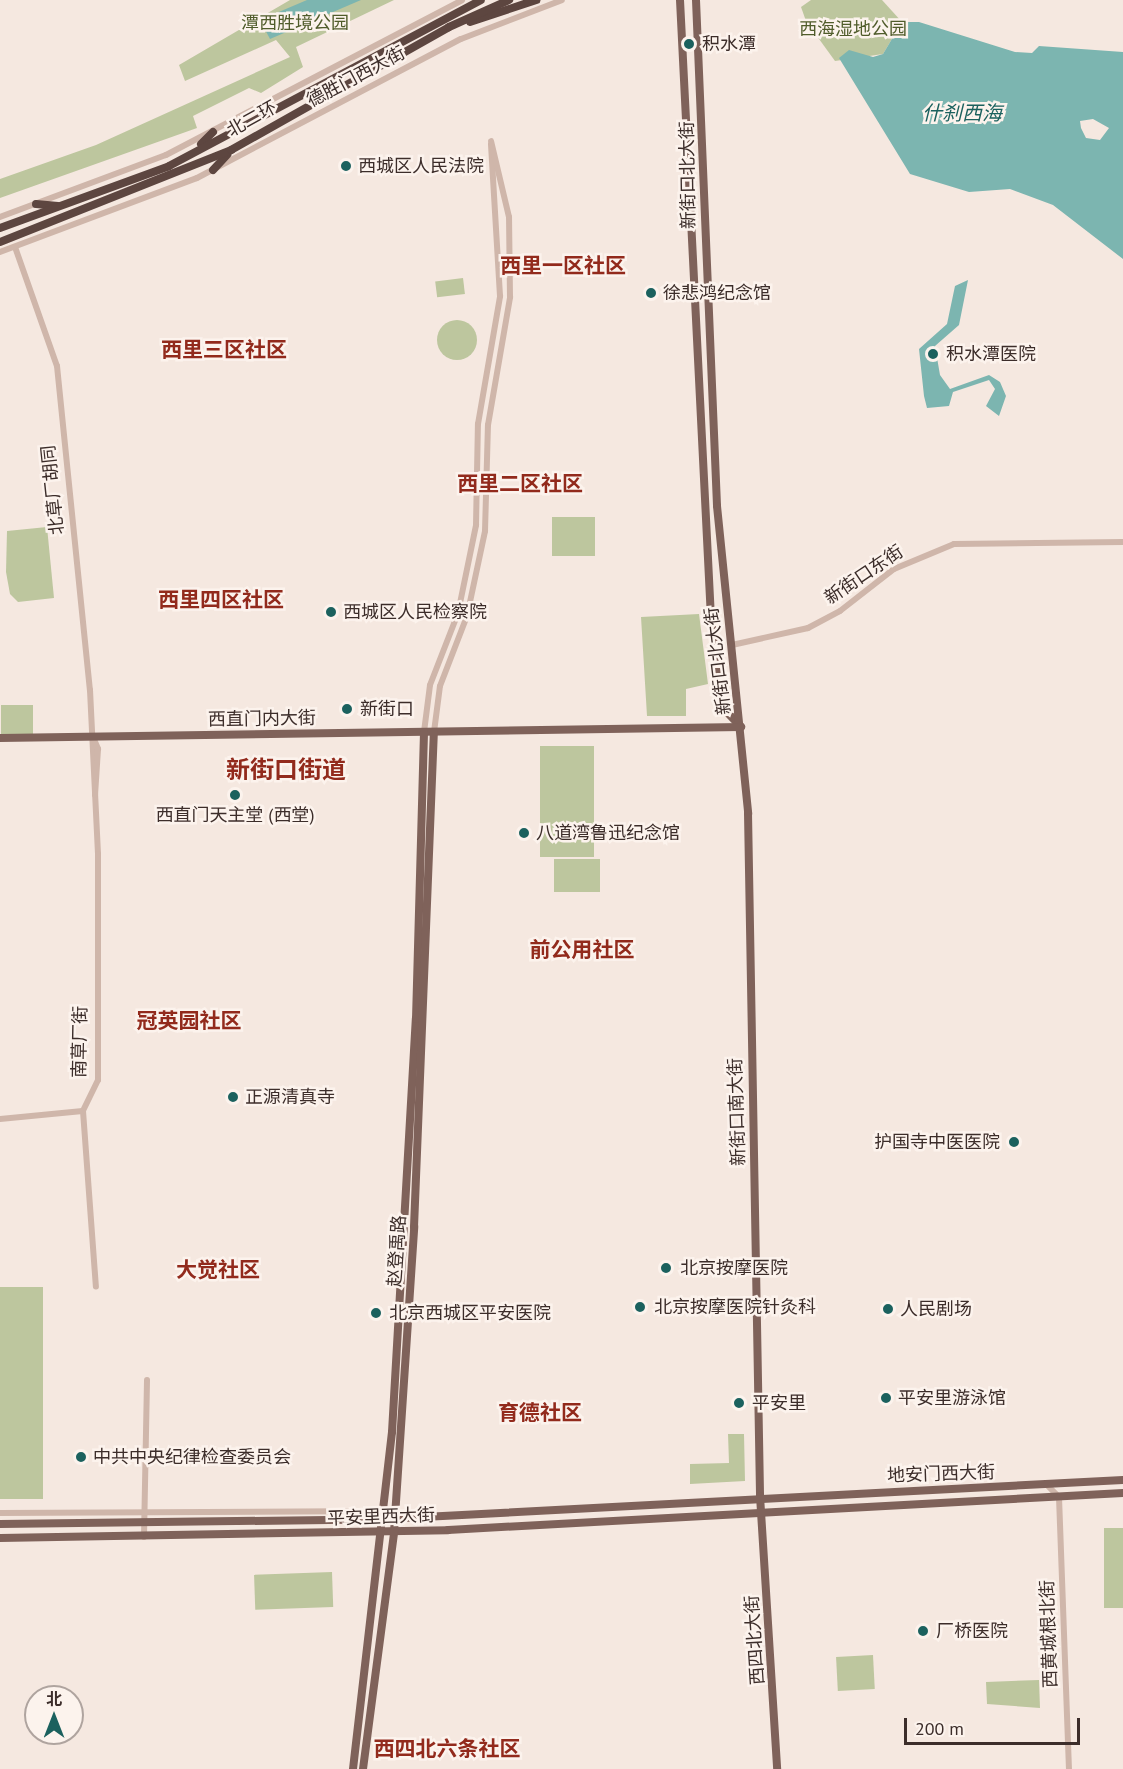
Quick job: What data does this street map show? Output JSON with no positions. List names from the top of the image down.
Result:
{
  "streets": {
    "highway": ["北二环"],
    "main road": [
      "新街口北大街",
      "西直门内大街",
      "新街口南大街",
      "赵登禹路",
      "地安门西大街",
      "平安里西大街",
      "西四北大街"
    ],
    "street": [
      "德胜门西大街",
      "北草厂胡同",
      "新街口东街",
      "南草厂街",
      "西黄城根北街"
    ]
  },
  "crossings": [
    ["德胜门西大街", "北草厂胡同"],
    ["新街口北大街", "新街口东街"],
    ["新街口北大街", "西直门内大街"],
    ["新街口北大街", "新街口南大街"],
    ["北草厂胡同", "西直门内大街"],
    ["北草厂胡同", "南草厂街"],
    ["西直门内大街", "南草厂街"],
    ["西直门内大街", "新街口南大街"],
    ["西直门内大街", "赵登禹路"],
    ["新街口南大街", "地安门西大街"],
    ["新街口南大街", "平安里西大街"],
    ["新街口南大街", "西四北大街"],
    ["赵登禹路", "平安里西大街"],
    ["地安门西大街", "平安里西大街"],
    ["地安门西大街", "西黄城根北街"],
    ["地安门西大街", "西四北大街"],
    ["平安里西大街", "西四北大街"]
  ],
  "districts": [
    "西里一区社区",
    "西里三区社区",
    "西里二区社区",
    "西里四区社区",
    "新街口街道",
    "前公用社区",
    "冠英园社区",
    "大觉社区",
    "育德社区",
    "西四北六条社区"
  ],
  "water": ["什刹西海"],
  "parks": ["潭西胜境公园", "西海湿地公园"],
  "places": [
    "积水潭",
    "西城区人民法院",
    "徐悲鸿纪念馆",
    "积水潭医院",
    "西城区人民检察院",
    "新街口",
    "西直门天主堂 (西堂)",
    "八道湾鲁迅纪念馆",
    "正源清真寺",
    "护国寺中医医院",
    "北京按摩医院",
    "北京按摩医院针灸科",
    "人民剧场",
    "北京西城区平安医院",
    "平安里游泳馆",
    "平安里",
    "中共中央纪律检查委员会",
    "厂桥医院"
  ],
  "scale_bar": "200 m",
  "north": "top"
}
